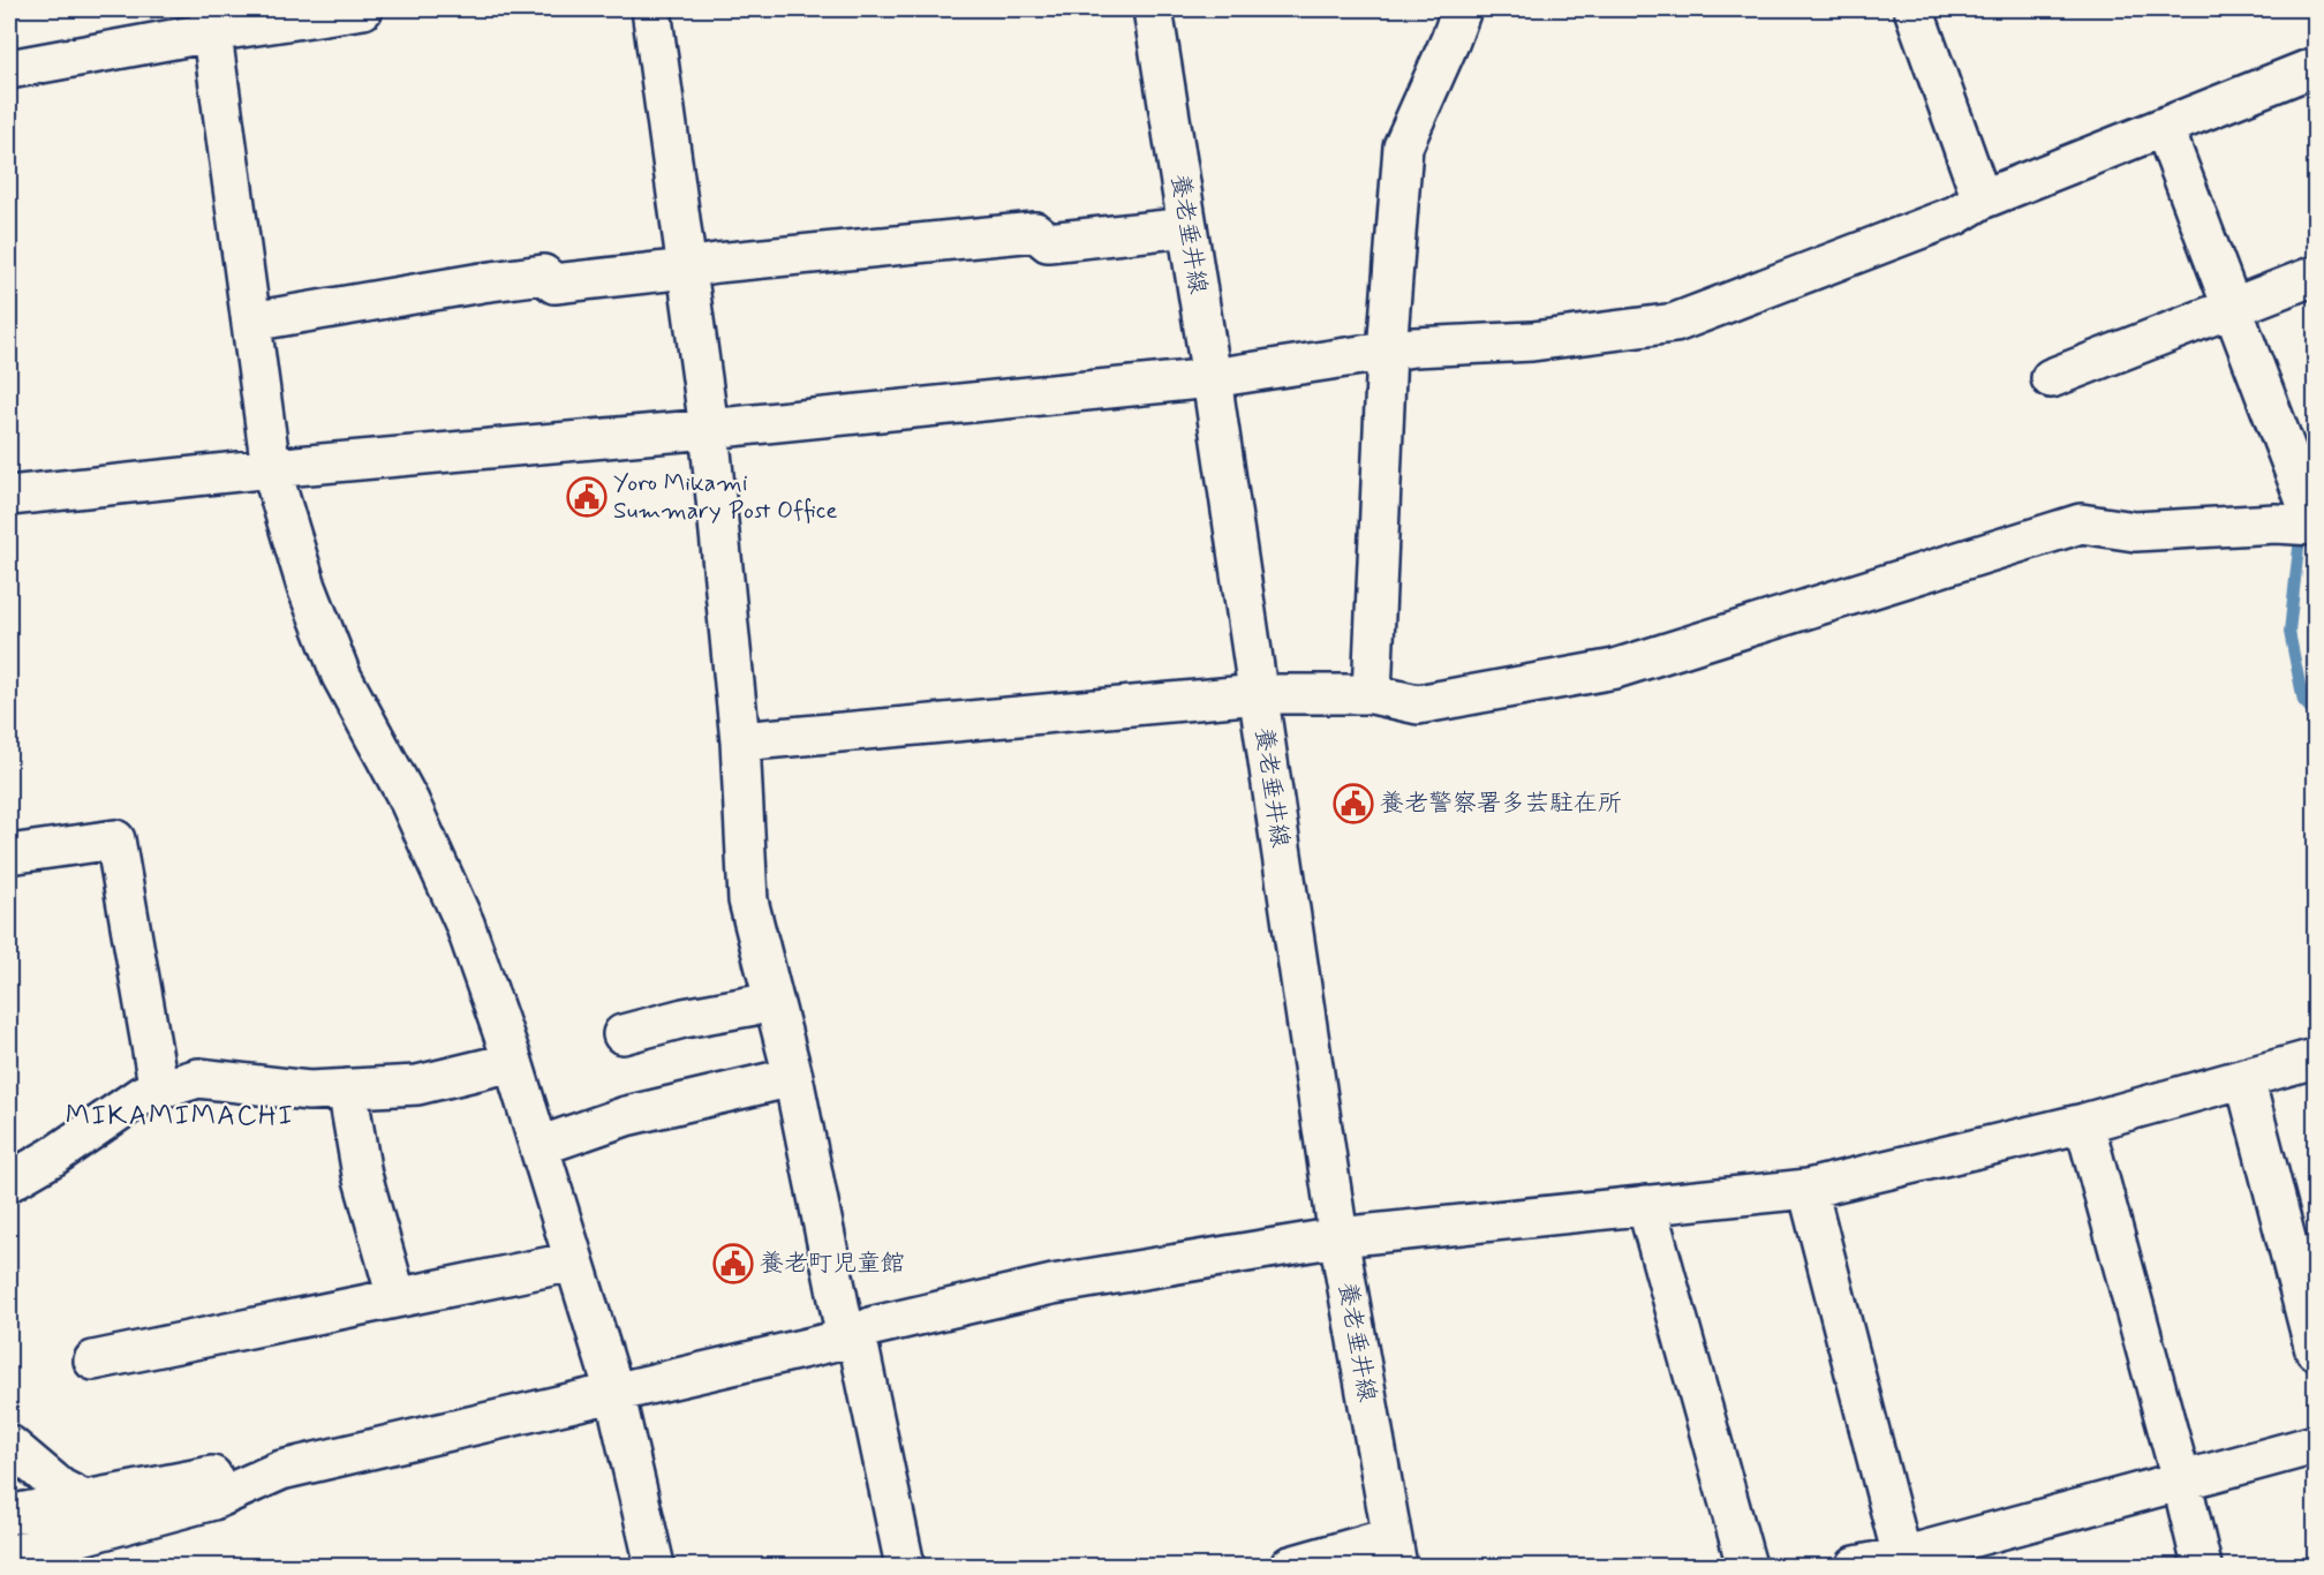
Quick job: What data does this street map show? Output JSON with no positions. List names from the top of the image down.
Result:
{
  "streets": {
    "street": ["養老垂井線"]
  },
  "districts": ["MIKAMIMACHI"],
  "places": {
    "public building": ["Yoro Mikami Summary Post Office", "養老警察署多芸駐在所", "養老町児童館"]
  }
}
